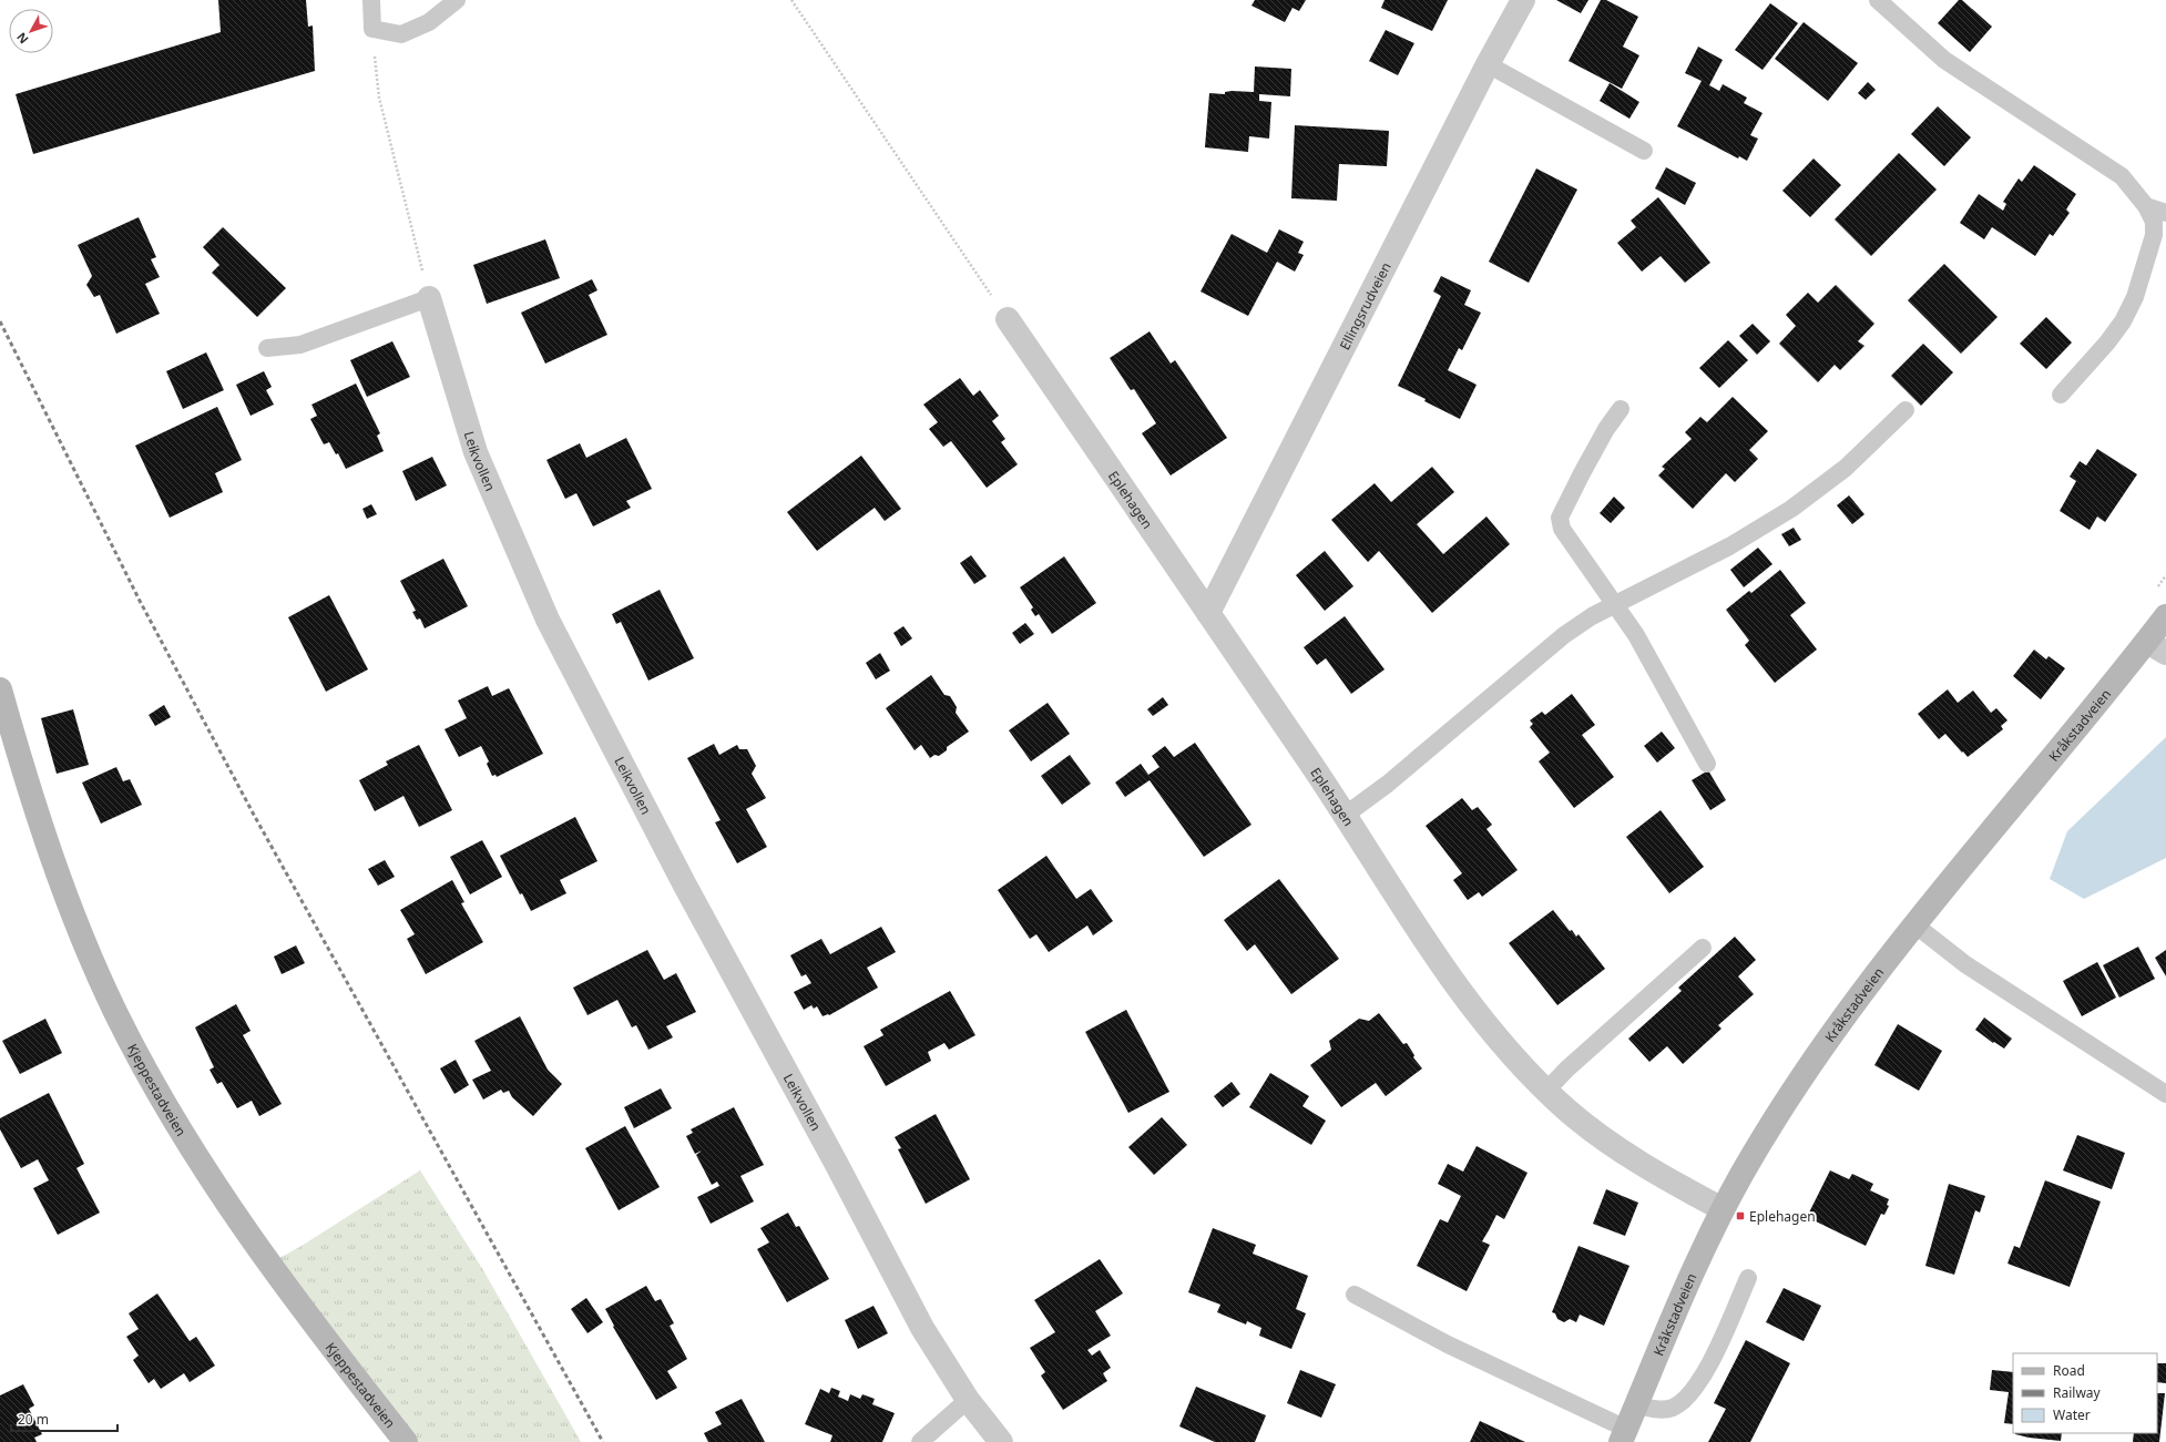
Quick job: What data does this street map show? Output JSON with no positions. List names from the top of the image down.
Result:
{
  "streets": {
    "main road": ["Kråkstadveien", "Kjeppestadveien"],
    "street": ["Ellingsrudveien", "Leikvollen", "Eplehagen"]
  },
  "crossings": [
    ["Ellingsrudveien", "Eplehagen"],
    ["Eplehagen", "Kråkstadveien"]
  ],
  "places": {
    "transit": ["Eplehagen"]
  },
  "legend": ["Road", "Railway", "Water"],
  "scale_bar": "20 m",
  "north": "bottom left"
}
